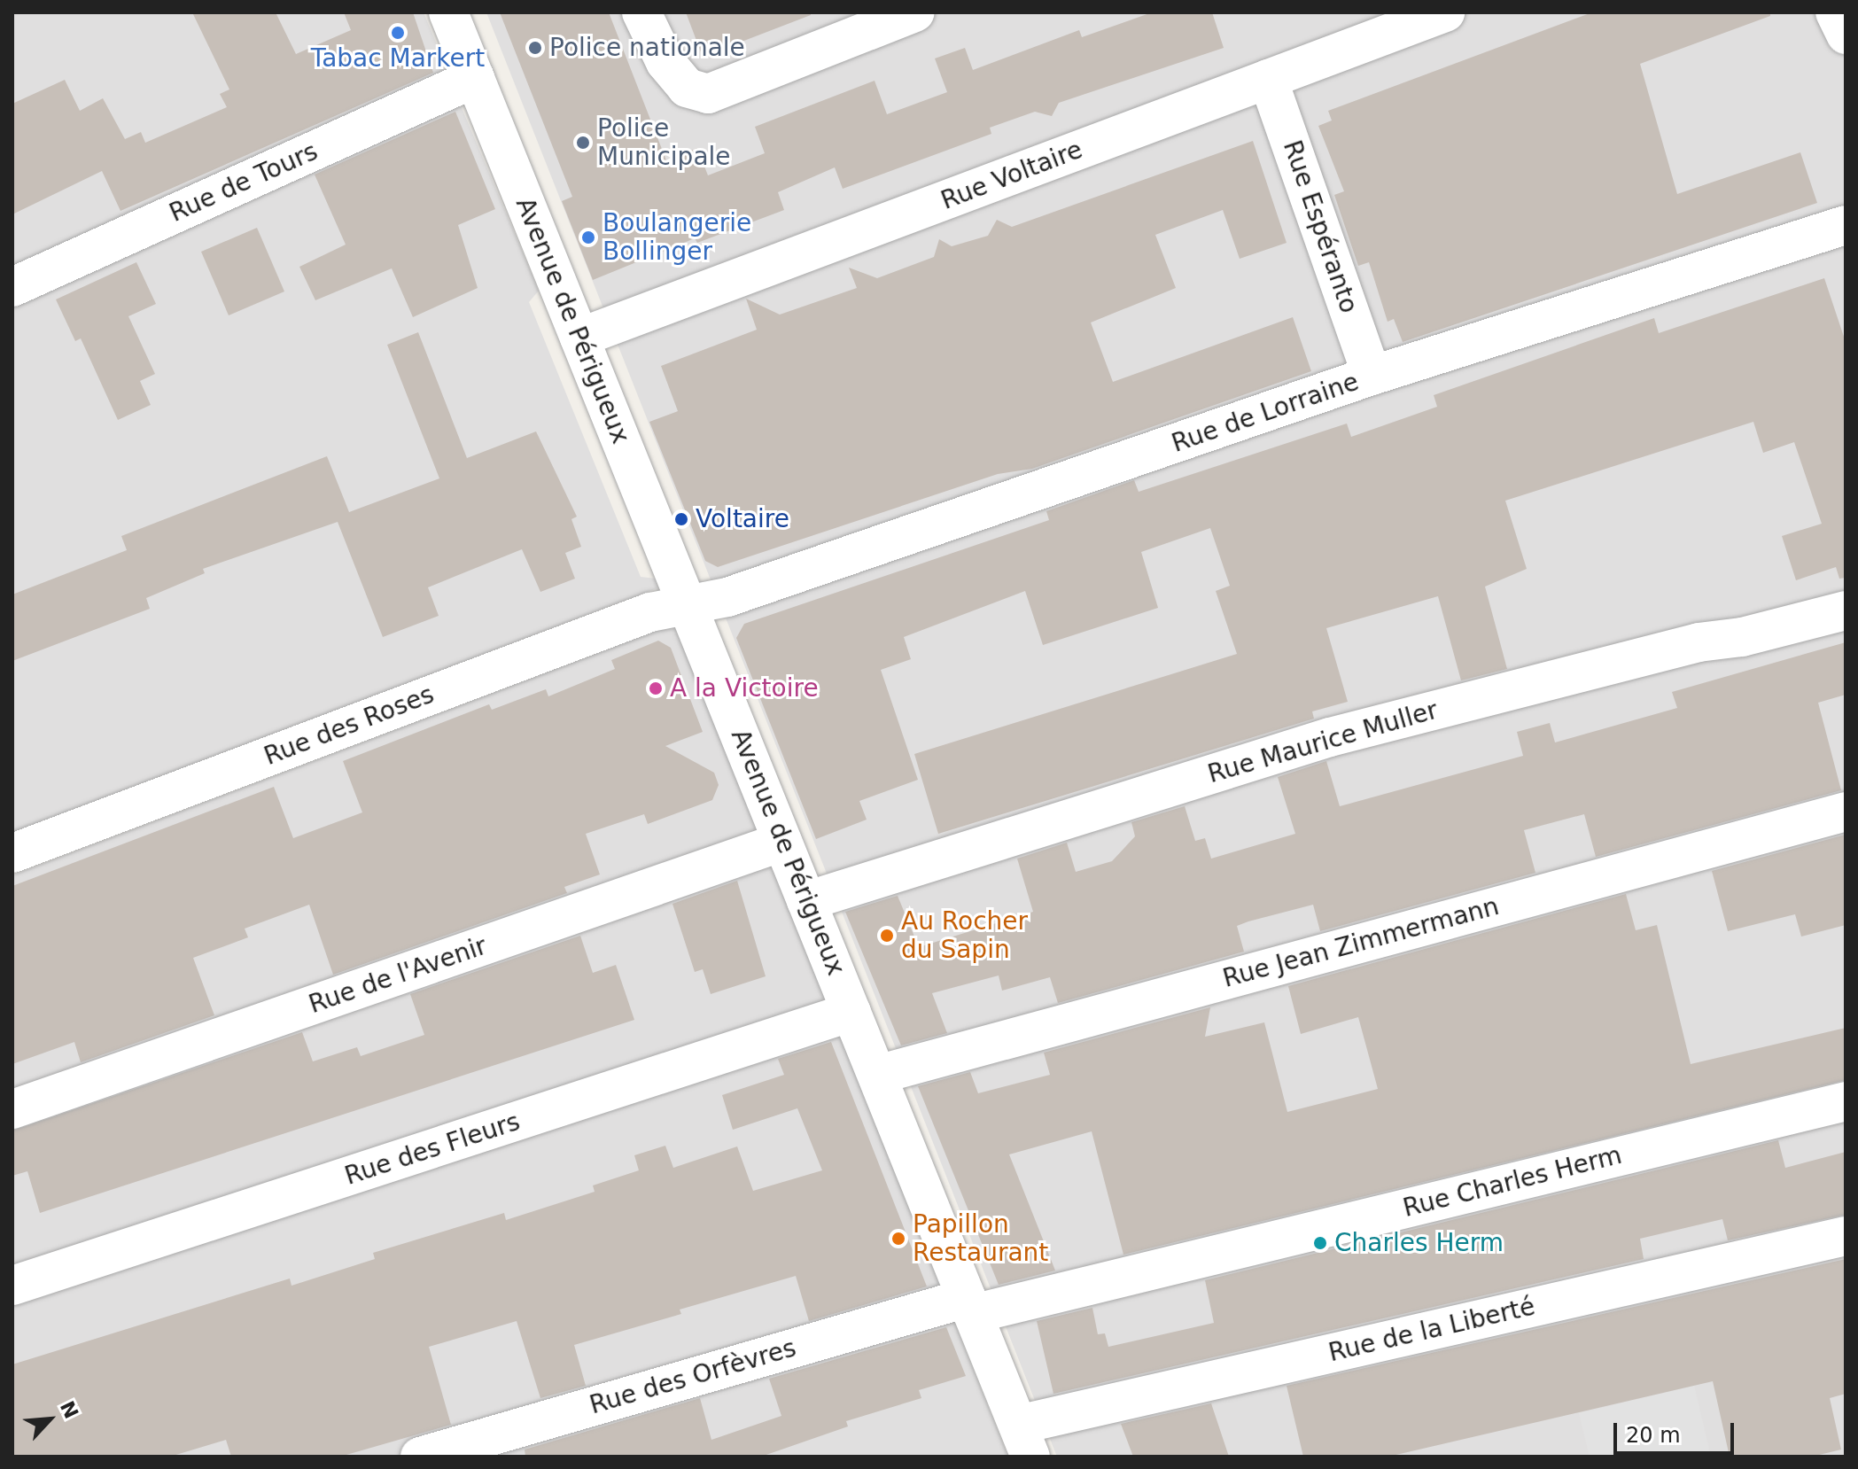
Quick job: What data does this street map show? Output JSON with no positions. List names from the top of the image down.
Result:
{
  "streets": {
    "street": [
      "Rue Voltaire",
      "Rue de Tours",
      "Rue Espéranto",
      "Avenue de Périgueux",
      "Rue de Lorraine",
      "Rue des Roses",
      "Rue Maurice Muller",
      "Rue Jean Zimmermann",
      "Rue de l'Avenir",
      "Rue des Fleurs",
      "Rue Charles Herm",
      "Rue de la Liberté",
      "Rue des Orfèvres"
    ]
  },
  "crossings": [
    ["Rue Voltaire", "Rue Espéranto"],
    ["Rue Voltaire", "Avenue de Périgueux"],
    ["Rue de Tours", "Avenue de Périgueux"],
    ["Rue Espéranto", "Rue de Lorraine"],
    ["Avenue de Périgueux", "Rue de Lorraine"],
    ["Avenue de Périgueux", "Rue des Roses"],
    ["Avenue de Périgueux", "Rue Maurice Muller"],
    ["Avenue de Périgueux", "Rue Jean Zimmermann"],
    ["Avenue de Périgueux", "Rue de l'Avenir"],
    ["Avenue de Périgueux", "Rue des Fleurs"],
    ["Avenue de Périgueux", "Rue Charles Herm"],
    ["Avenue de Périgueux", "Rue de la Liberté"],
    ["Avenue de Périgueux", "Rue des Orfèvres"],
    ["Rue de Lorraine", "Rue des Roses"],
    ["Rue Charles Herm", "Rue des Orfèvres"]
  ],
  "places": [
    "Tabac Markert",
    "Police nationale",
    "Police Municipale",
    "Boulangerie Bollinger",
    "Voltaire",
    "A la Victoire",
    "Au Rocher du Sapin",
    "Papillon Restaurant",
    "Charles Herm"
  ],
  "scale_bar": "20 m",
  "north": "top right"
}
